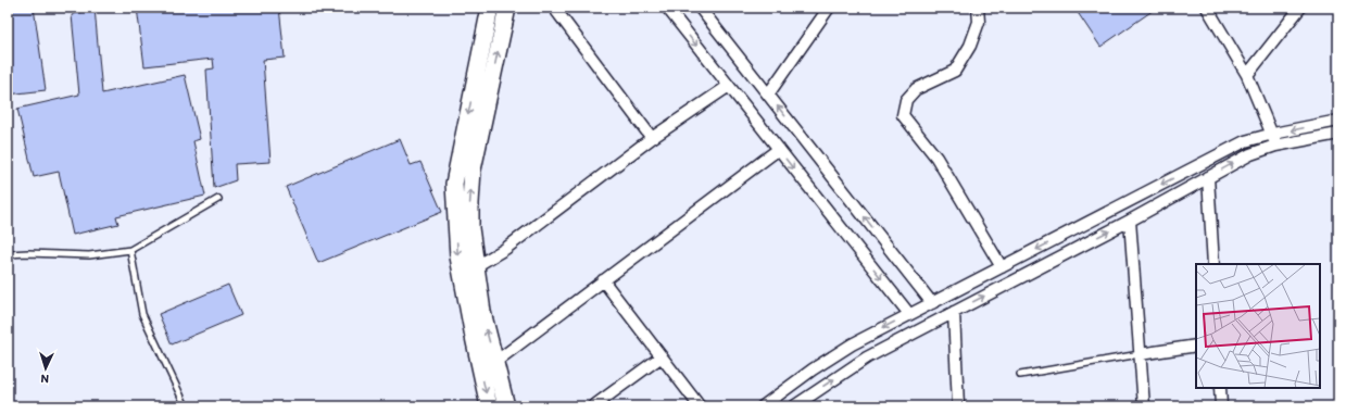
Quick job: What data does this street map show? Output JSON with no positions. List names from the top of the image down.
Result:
{
  "north": "bottom"
}
